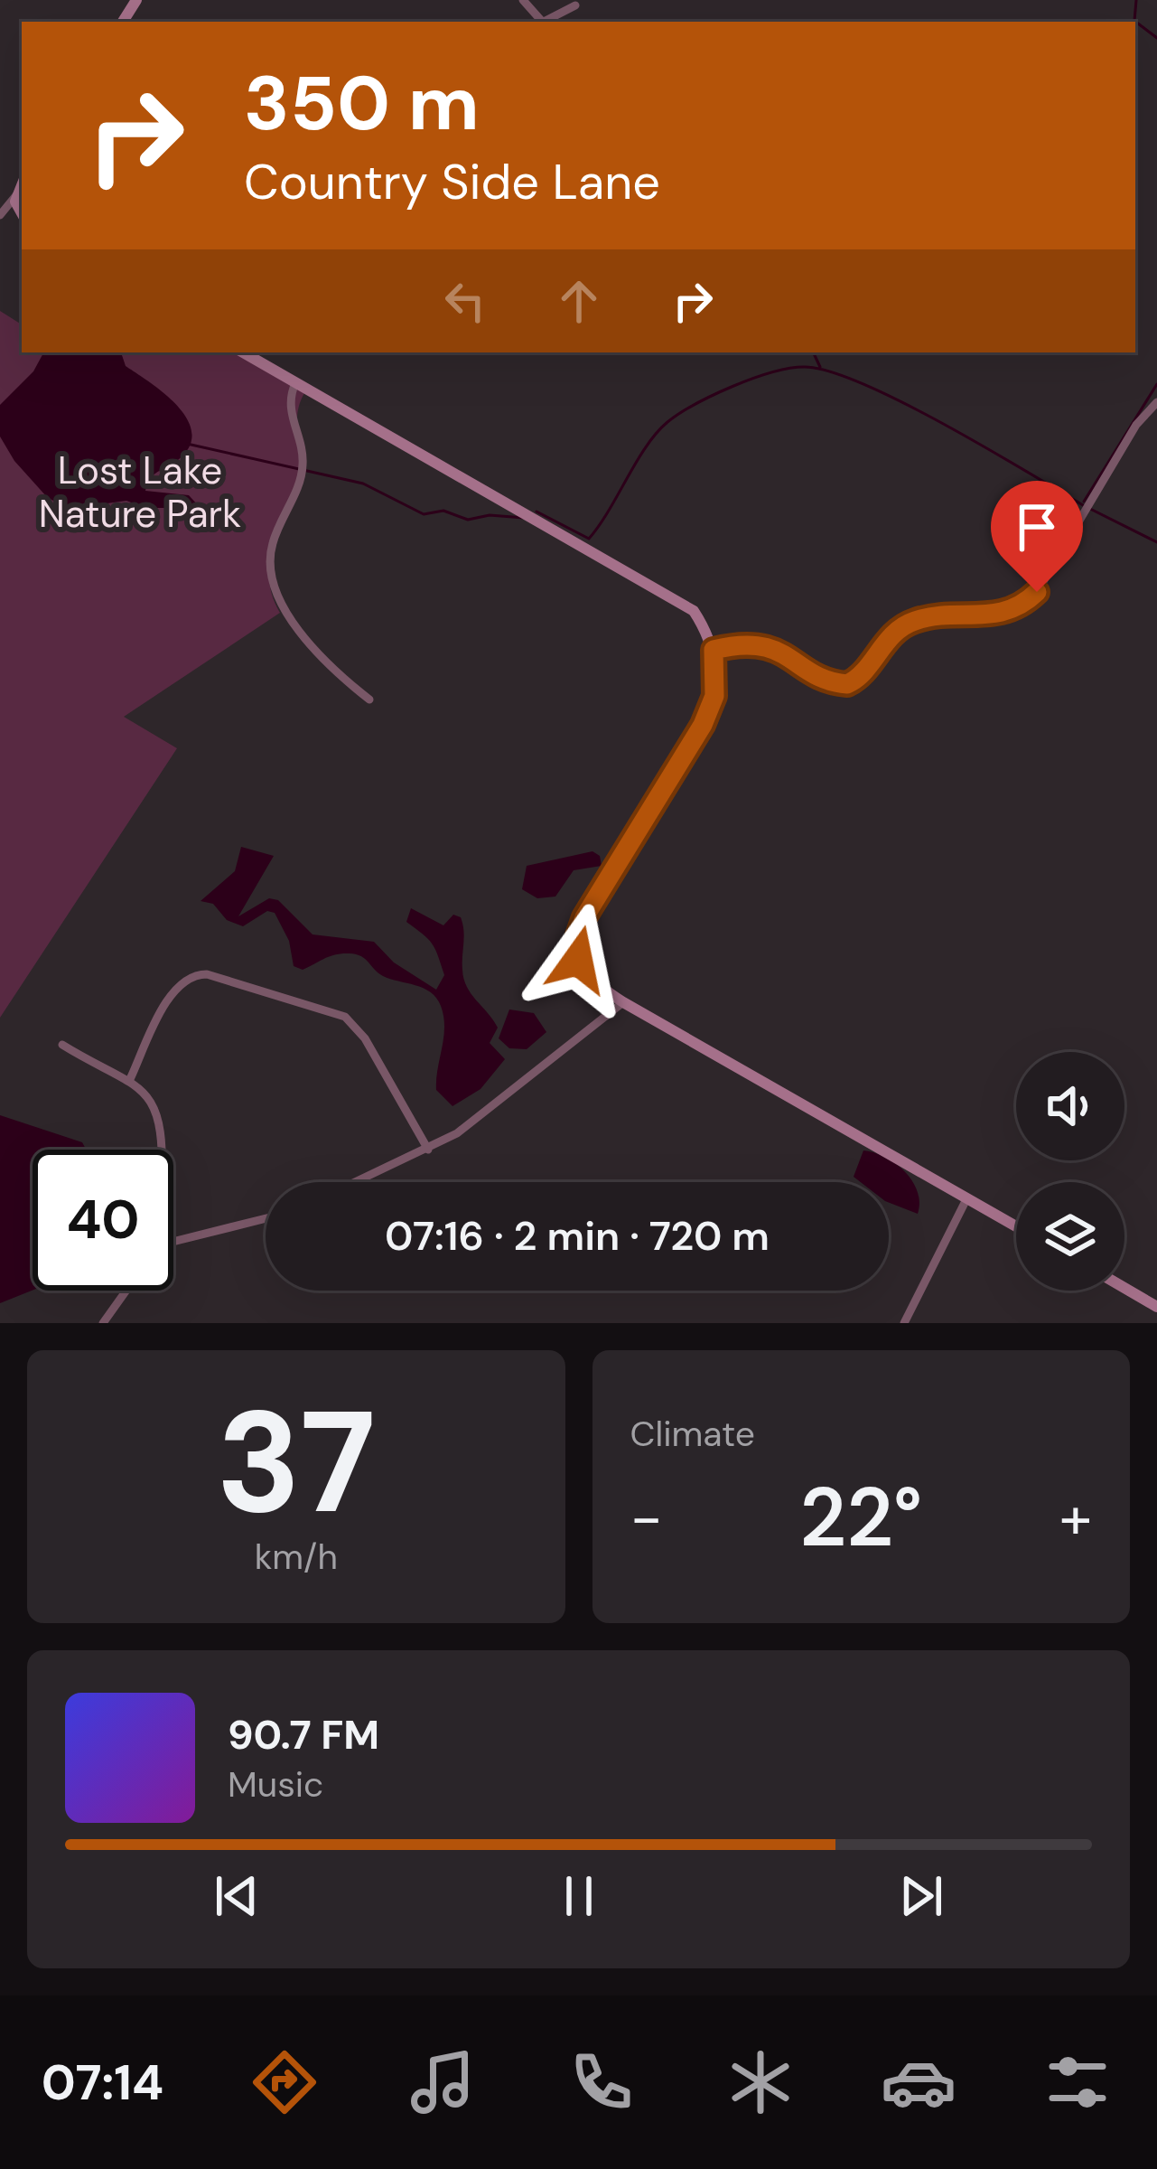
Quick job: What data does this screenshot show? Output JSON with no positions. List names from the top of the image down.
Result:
{
  "parks": ["Lost Lake Nature Park"],
  "page": {
    "turn": ["350 m", "Country Side Lane"],
    "limit": "40",
    "trip": "07:16 · 2 min · 720 m",
    "tile": [
      ["37", "km/h"],
      "Climate"
    ],
    "heat": ["−", "22°", "+"],
    "song": ["90.7 FM", "Music"],
    "tabs": "07:14"
  }
}
